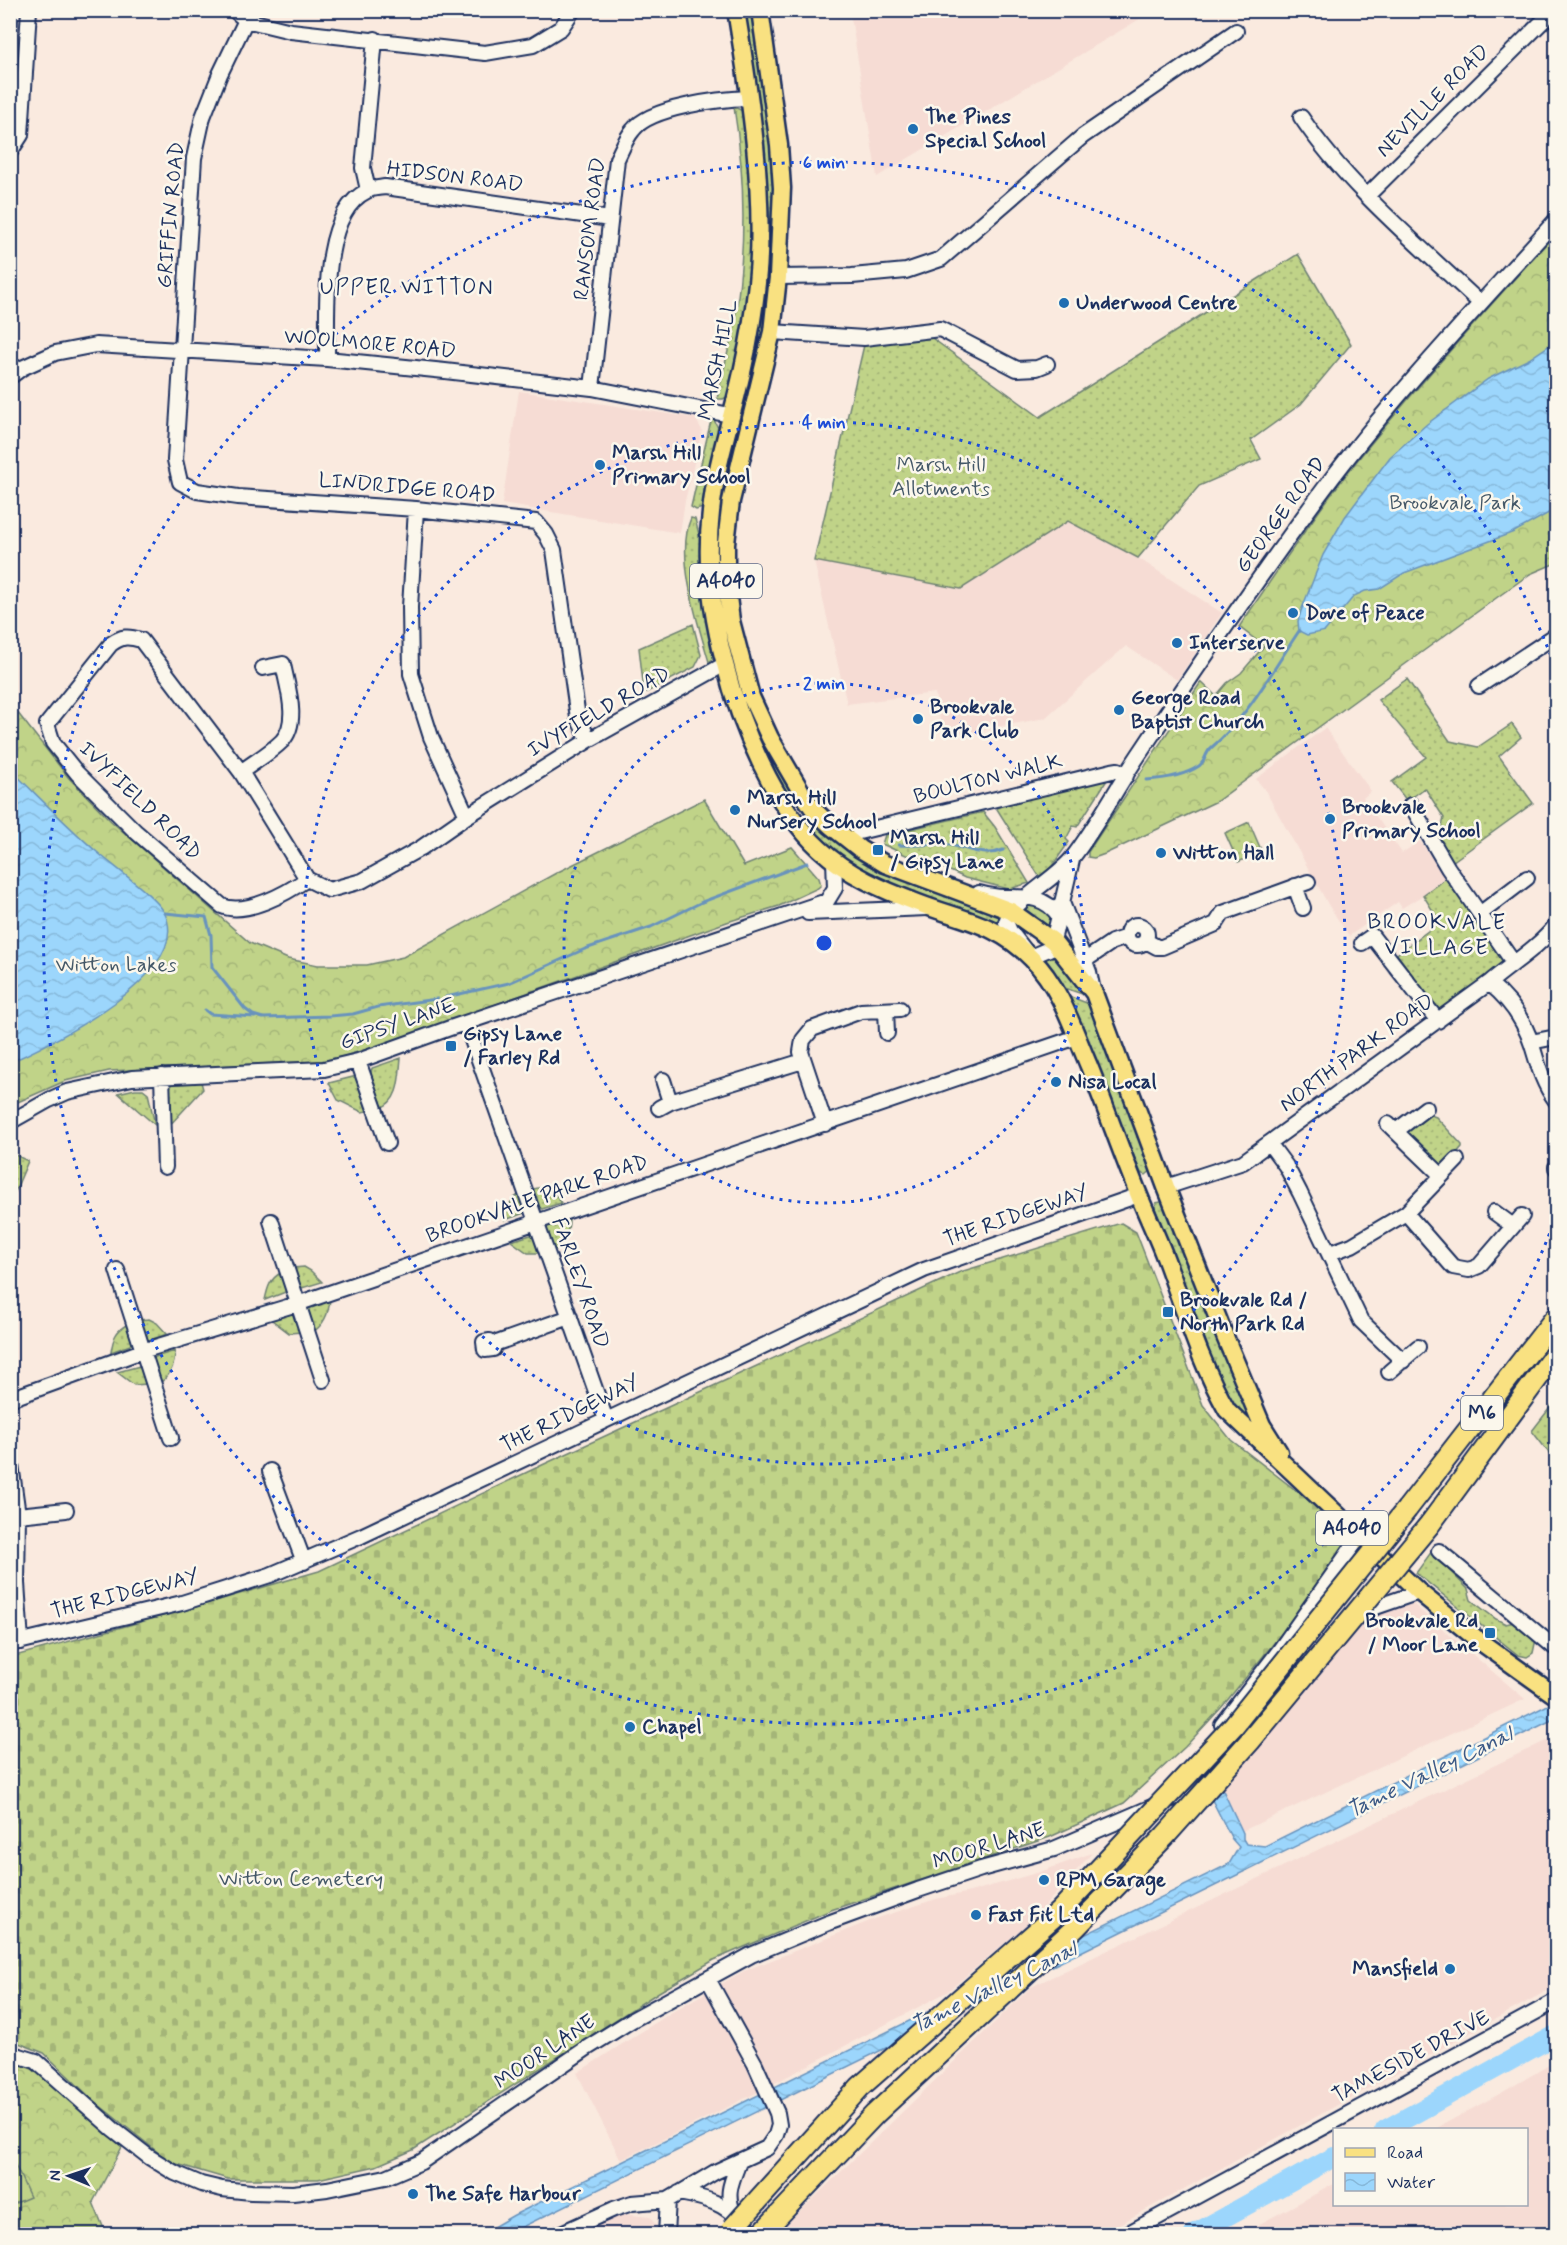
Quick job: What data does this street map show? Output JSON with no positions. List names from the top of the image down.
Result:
{
  "streets": {
    "highway": ["M6"],
    "main road": ["MARSH HILL", "A4040"],
    "street": [
      "NEVILLE ROAD",
      "HIDSON ROAD",
      "GRIFFIN ROAD",
      "RANSOM ROAD",
      "WOOLMORE ROAD",
      "LINDRIDGE ROAD",
      "GEORGE ROAD",
      "IVYFIELD ROAD",
      "BOULTON WALK",
      "GIPSY LANE",
      "NORTH PARK ROAD",
      "BROOKVALE PARK ROAD",
      "THE RIDGEWAY",
      "FARLEY ROAD",
      "MOOR LANE",
      "TAMESIDE DRIVE"
    ]
  },
  "crossings": [
    ["HIDSON ROAD", "RANSOM ROAD"],
    ["HIDSON ROAD", "WOOLMORE ROAD"],
    ["GRIFFIN ROAD", "WOOLMORE ROAD"],
    ["GRIFFIN ROAD", "LINDRIDGE ROAD"],
    ["RANSOM ROAD", "WOOLMORE ROAD"],
    ["RANSOM ROAD", "MARSH HILL"],
    ["WOOLMORE ROAD", "MARSH HILL"],
    ["WOOLMORE ROAD", "LINDRIDGE ROAD"],
    ["MARSH HILL", "A4040"],
    ["MARSH HILL", "IVYFIELD ROAD"],
    ["MARSH HILL", "GIPSY LANE"],
    ["LINDRIDGE ROAD", "IVYFIELD ROAD"],
    ["GEORGE ROAD", "A4040"],
    ["GEORGE ROAD", "BOULTON WALK"],
    ["A4040", "NORTH PARK ROAD"],
    ["A4040", "BROOKVALE PARK ROAD"],
    ["A4040", "THE RIDGEWAY"],
    ["A4040", "MOOR LANE"],
    ["GIPSY LANE", "FARLEY ROAD"],
    ["BROOKVALE PARK ROAD", "FARLEY ROAD"],
    ["THE RIDGEWAY", "FARLEY ROAD"]
  ],
  "districts": ["UPPER WITTON", "BROOKVALE VILLAGE"],
  "water": ["Tame Valley Canal"],
  "parks": [
    "Marsh Hill Allotments",
    "Brookvale Park",
    "Witton Lakes",
    "Witton Cemetery"
  ],
  "places": {
    "other": [
      "The Pines Special School",
      "Underwood Centre",
      "Marsh Hill Primary School",
      "Dove of Peace",
      "Interserve",
      "George Road Baptist Church",
      "Brookvale Park Club",
      "Marsh Hill Nursery School",
      "Brookvale Primary School",
      "Witton Hall",
      "Nisa Local",
      "Chapel",
      "RPM Garage",
      "Fast Fit Ltd",
      "Mansfield",
      "The Safe Harbour"
    ],
    "transit": [
      "Marsh Hill / Gipsy Lane",
      "Gipsy Lane / Farley Rd",
      "Brookvale Rd / North Park Rd",
      "Brookvale Rd / Moor Lane"
    ]
  },
  "legend": ["Road", "Water"],
  "north": "left",
  "rings": ["6 min", "4 min", "2 min"]
}
